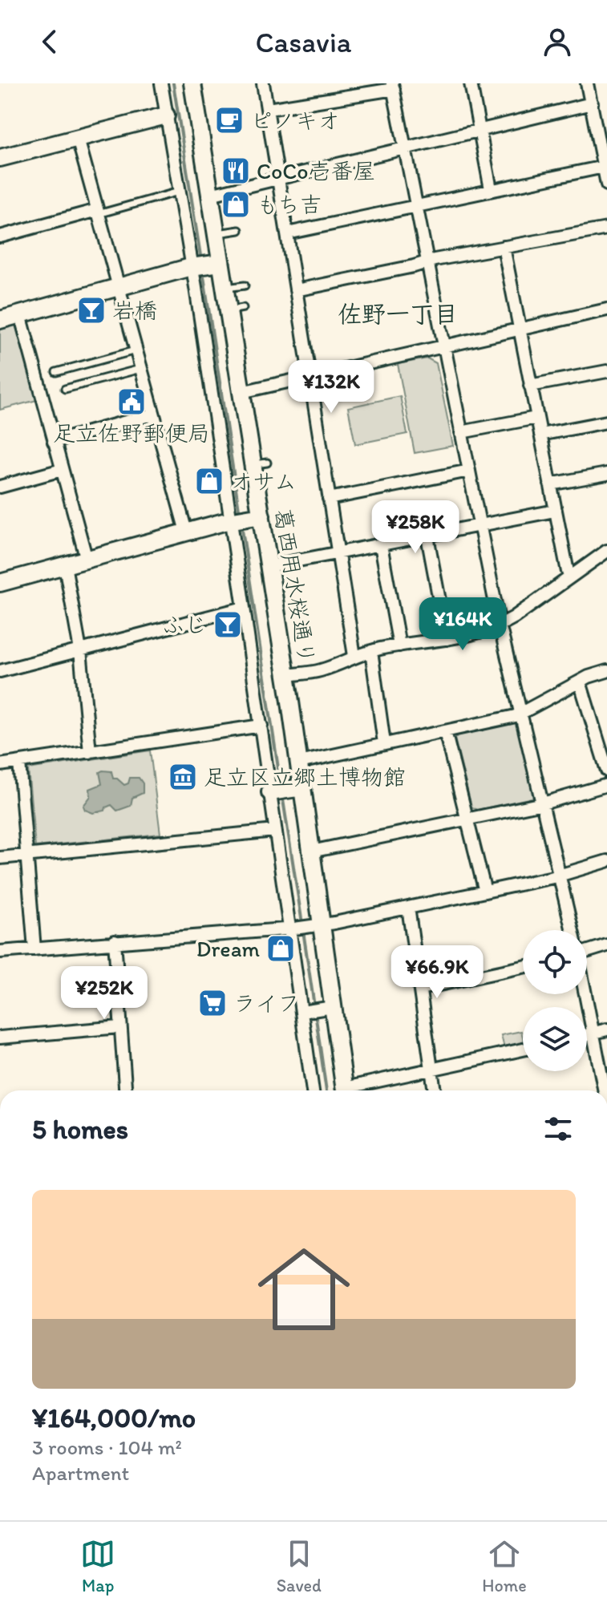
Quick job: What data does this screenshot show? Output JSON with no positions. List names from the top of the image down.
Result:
{
  "streets": {
    "street": ["葛西用水桜通り"]
  },
  "districts": ["佐野一丁目"],
  "places": {
    "cafe": ["ピノキオ"],
    "restaurant": ["CoCo壱番屋"],
    "shop": ["もち吉", "オサム", "Dream"],
    "bar": ["岩橋", "ふじ"],
    "public building": ["足立佐野郵便局"],
    "museum": ["足立区立郷土博物館"],
    "supermarket": ["ライフ"]
  },
  "page": {
    "header": "Casavia",
    "price": [
      "¥132K",
      "¥258K",
      "¥164K",
      "¥66.9K",
      "¥252K"
    ],
    "heading": "5 homes",
    "list": [
      {
        "name": "¥164,000/mo",
        "note": "3 rooms · 104 m² · Apartment"
      }
    ],
    "tabs": ["Map", "Saved", "Home"]
  }
}
